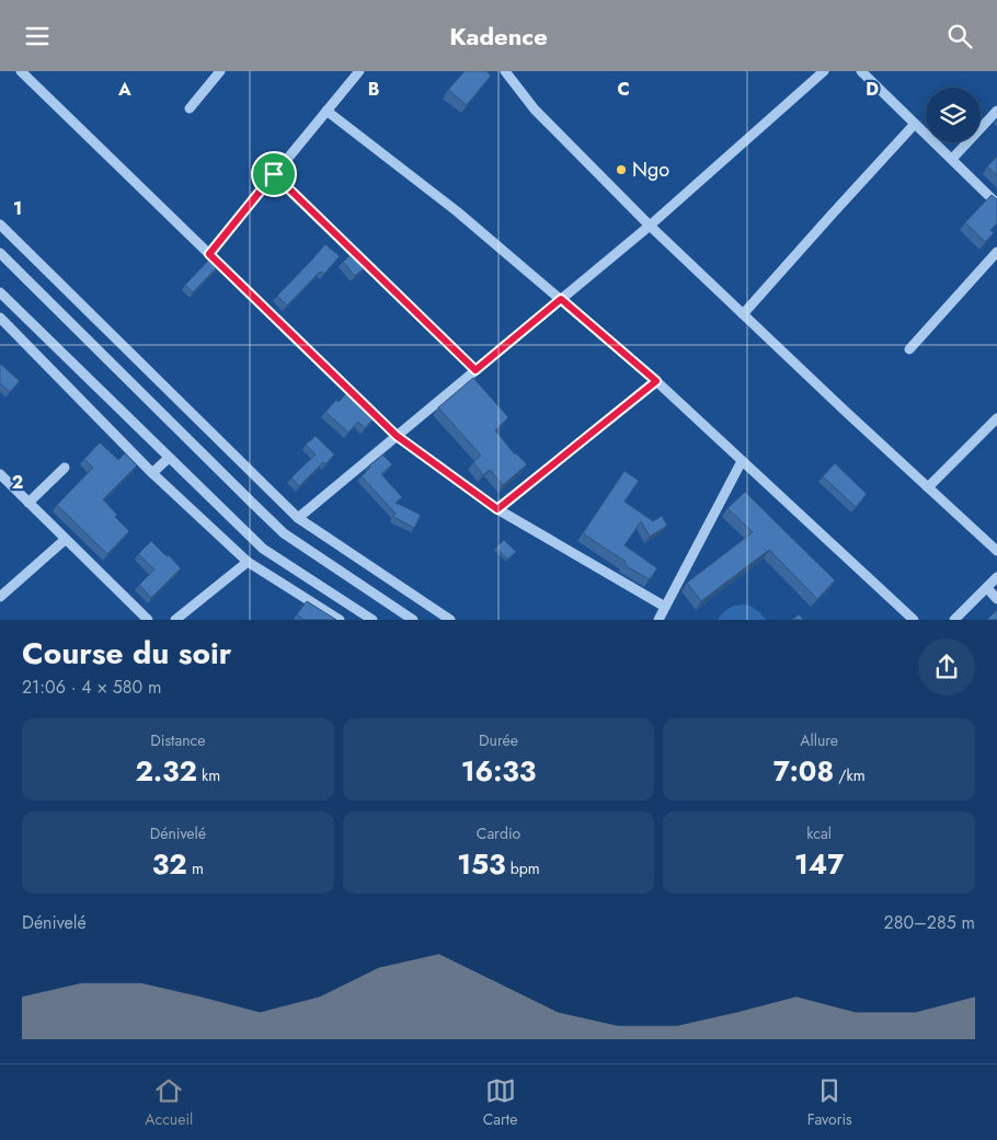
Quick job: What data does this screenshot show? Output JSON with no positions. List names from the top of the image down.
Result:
{
  "places": ["Ngo"],
  "page": {
    "header": "Kadence",
    "heading": ["Course du soir", "21:06 · 4 × 580 m"],
    "stats": [
      ["Distance", "2.32 km"],
      ["Durée", "16:33"],
      ["Allure", "7:08 /km"],
      ["Dénivelé", "32 m"],
      ["Cardio", "153 bpm"],
      ["kcal", "147"]
    ],
    "chart": ["Dénivelé", "280–285 m"],
    "tabs": ["Accueil", "Carte", "Favoris"]
  },
  "grid": {
    "columns": [
      "A",
      "B",
      "C",
      "D"
    ],
    "rows": ["1", "2"]
  }
}
